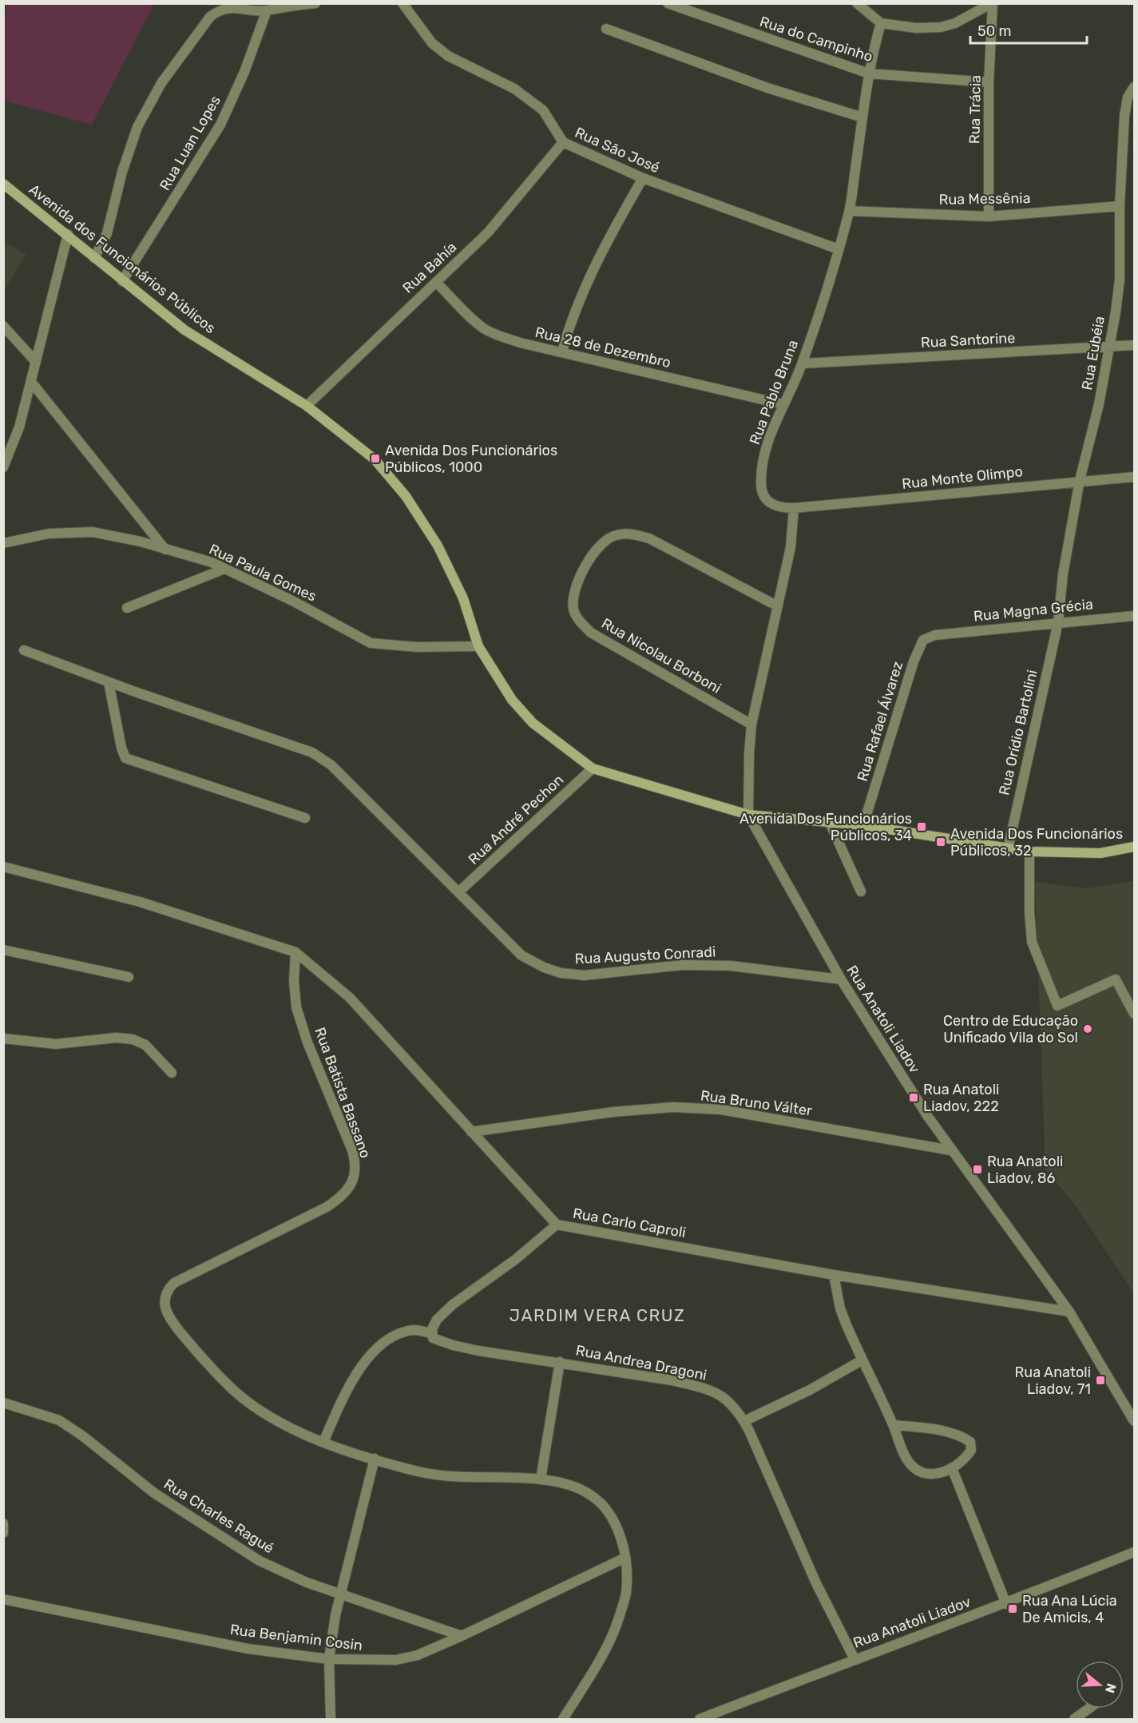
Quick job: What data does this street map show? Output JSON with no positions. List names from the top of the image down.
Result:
{
  "streets": {
    "street": [
      "Rua do Campinho",
      "Rua Trácia",
      "Rua Luan Lopes",
      "Rua São José",
      "Rua Messênia",
      "Avenida dos Funcionários Públicos",
      "Rua Bahía",
      "Rua Santorine",
      "Rua 28 de Dezembro",
      "Rua Eubéia",
      "Rua Pablo Bruna",
      "Rua Monte Olimpo",
      "Rua Paula Gomes",
      "Rua Magna Grécia",
      "Rua Nicolau Borboni",
      "Rua Rafael Álvarez",
      "Rua Orídio Bartolini",
      "Rua André Pechon",
      "Rua Augusto Conradi",
      "Rua Anatoli Liadov",
      "Rua Batista Bassano",
      "Rua Bruno Válter",
      "Rua Carlo Caproli",
      "Rua Andrea Dragoni",
      "Rua Charles Ragué",
      "Rua Benjamin Cosin"
    ]
  },
  "crossings": [
    ["Rua do Campinho", "Rua Trácia"],
    ["Rua do Campinho", "Rua Pablo Bruna"],
    ["Rua Trácia", "Rua Messênia"],
    ["Rua Luan Lopes", "Avenida dos Funcionários Públicos"],
    ["Rua São José", "Rua Bahía"],
    ["Rua São José", "Rua Pablo Bruna"],
    ["Rua Messênia", "Rua Eubéia"],
    ["Rua Messênia", "Rua Pablo Bruna"],
    ["Avenida dos Funcionários Públicos", "Rua Bahía"],
    ["Avenida dos Funcionários Públicos", "Rua Paula Gomes"],
    ["Avenida dos Funcionários Públicos", "Rua Rafael Álvarez"],
    ["Avenida dos Funcionários Públicos", "Rua Orídio Bartolini"],
    ["Avenida dos Funcionários Públicos", "Rua André Pechon"],
    ["Avenida dos Funcionários Públicos", "Rua Anatoli Liadov"],
    ["Rua Bahía", "Rua 28 de Dezembro"],
    ["Rua Santorine", "Rua Eubéia"],
    ["Rua Santorine", "Rua Pablo Bruna"],
    ["Rua 28 de Dezembro", "Rua Pablo Bruna"],
    ["Rua Eubéia", "Rua Monte Olimpo"],
    ["Rua Eubéia", "Rua Magna Grécia"],
    ["Rua Eubéia", "Rua Orídio Bartolini"],
    ["Rua Pablo Bruna", "Rua Monte Olimpo"],
    ["Rua Magna Grécia", "Rua Rafael Álvarez"],
    ["Rua Magna Grécia", "Rua Orídio Bartolini"],
    ["Rua André Pechon", "Rua Augusto Conradi"],
    ["Rua Augusto Conradi", "Rua Anatoli Liadov"],
    ["Rua Anatoli Liadov", "Rua Bruno Válter"],
    ["Rua Anatoli Liadov", "Rua Carlo Caproli"],
    ["Rua Anatoli Liadov", "Rua Andrea Dragoni"],
    ["Rua Batista Bassano", "Rua Carlo Caproli"],
    ["Rua Bruno Válter", "Rua Carlo Caproli"],
    ["Rua Charles Ragué", "Rua Benjamin Cosin"]
  ],
  "districts": ["JARDIM VERA CRUZ"],
  "places": {
    "transit": [
      "Avenida Dos Funcionários Públicos, 1000",
      "Avenida Dos Funcionários Públicos, 34",
      "Avenida Dos Funcionários Públicos, 32",
      "Rua Anatoli Liadov, 222",
      "Rua Anatoli Liadov, 86",
      "Rua Anatoli Liadov, 71",
      "Rua Ana Lúcia De Amicis, 4"
    ],
    "other": ["Centro de Educação Unificado Vila do Sol"]
  },
  "scale_bar": "50 m",
  "north": "right"
}
